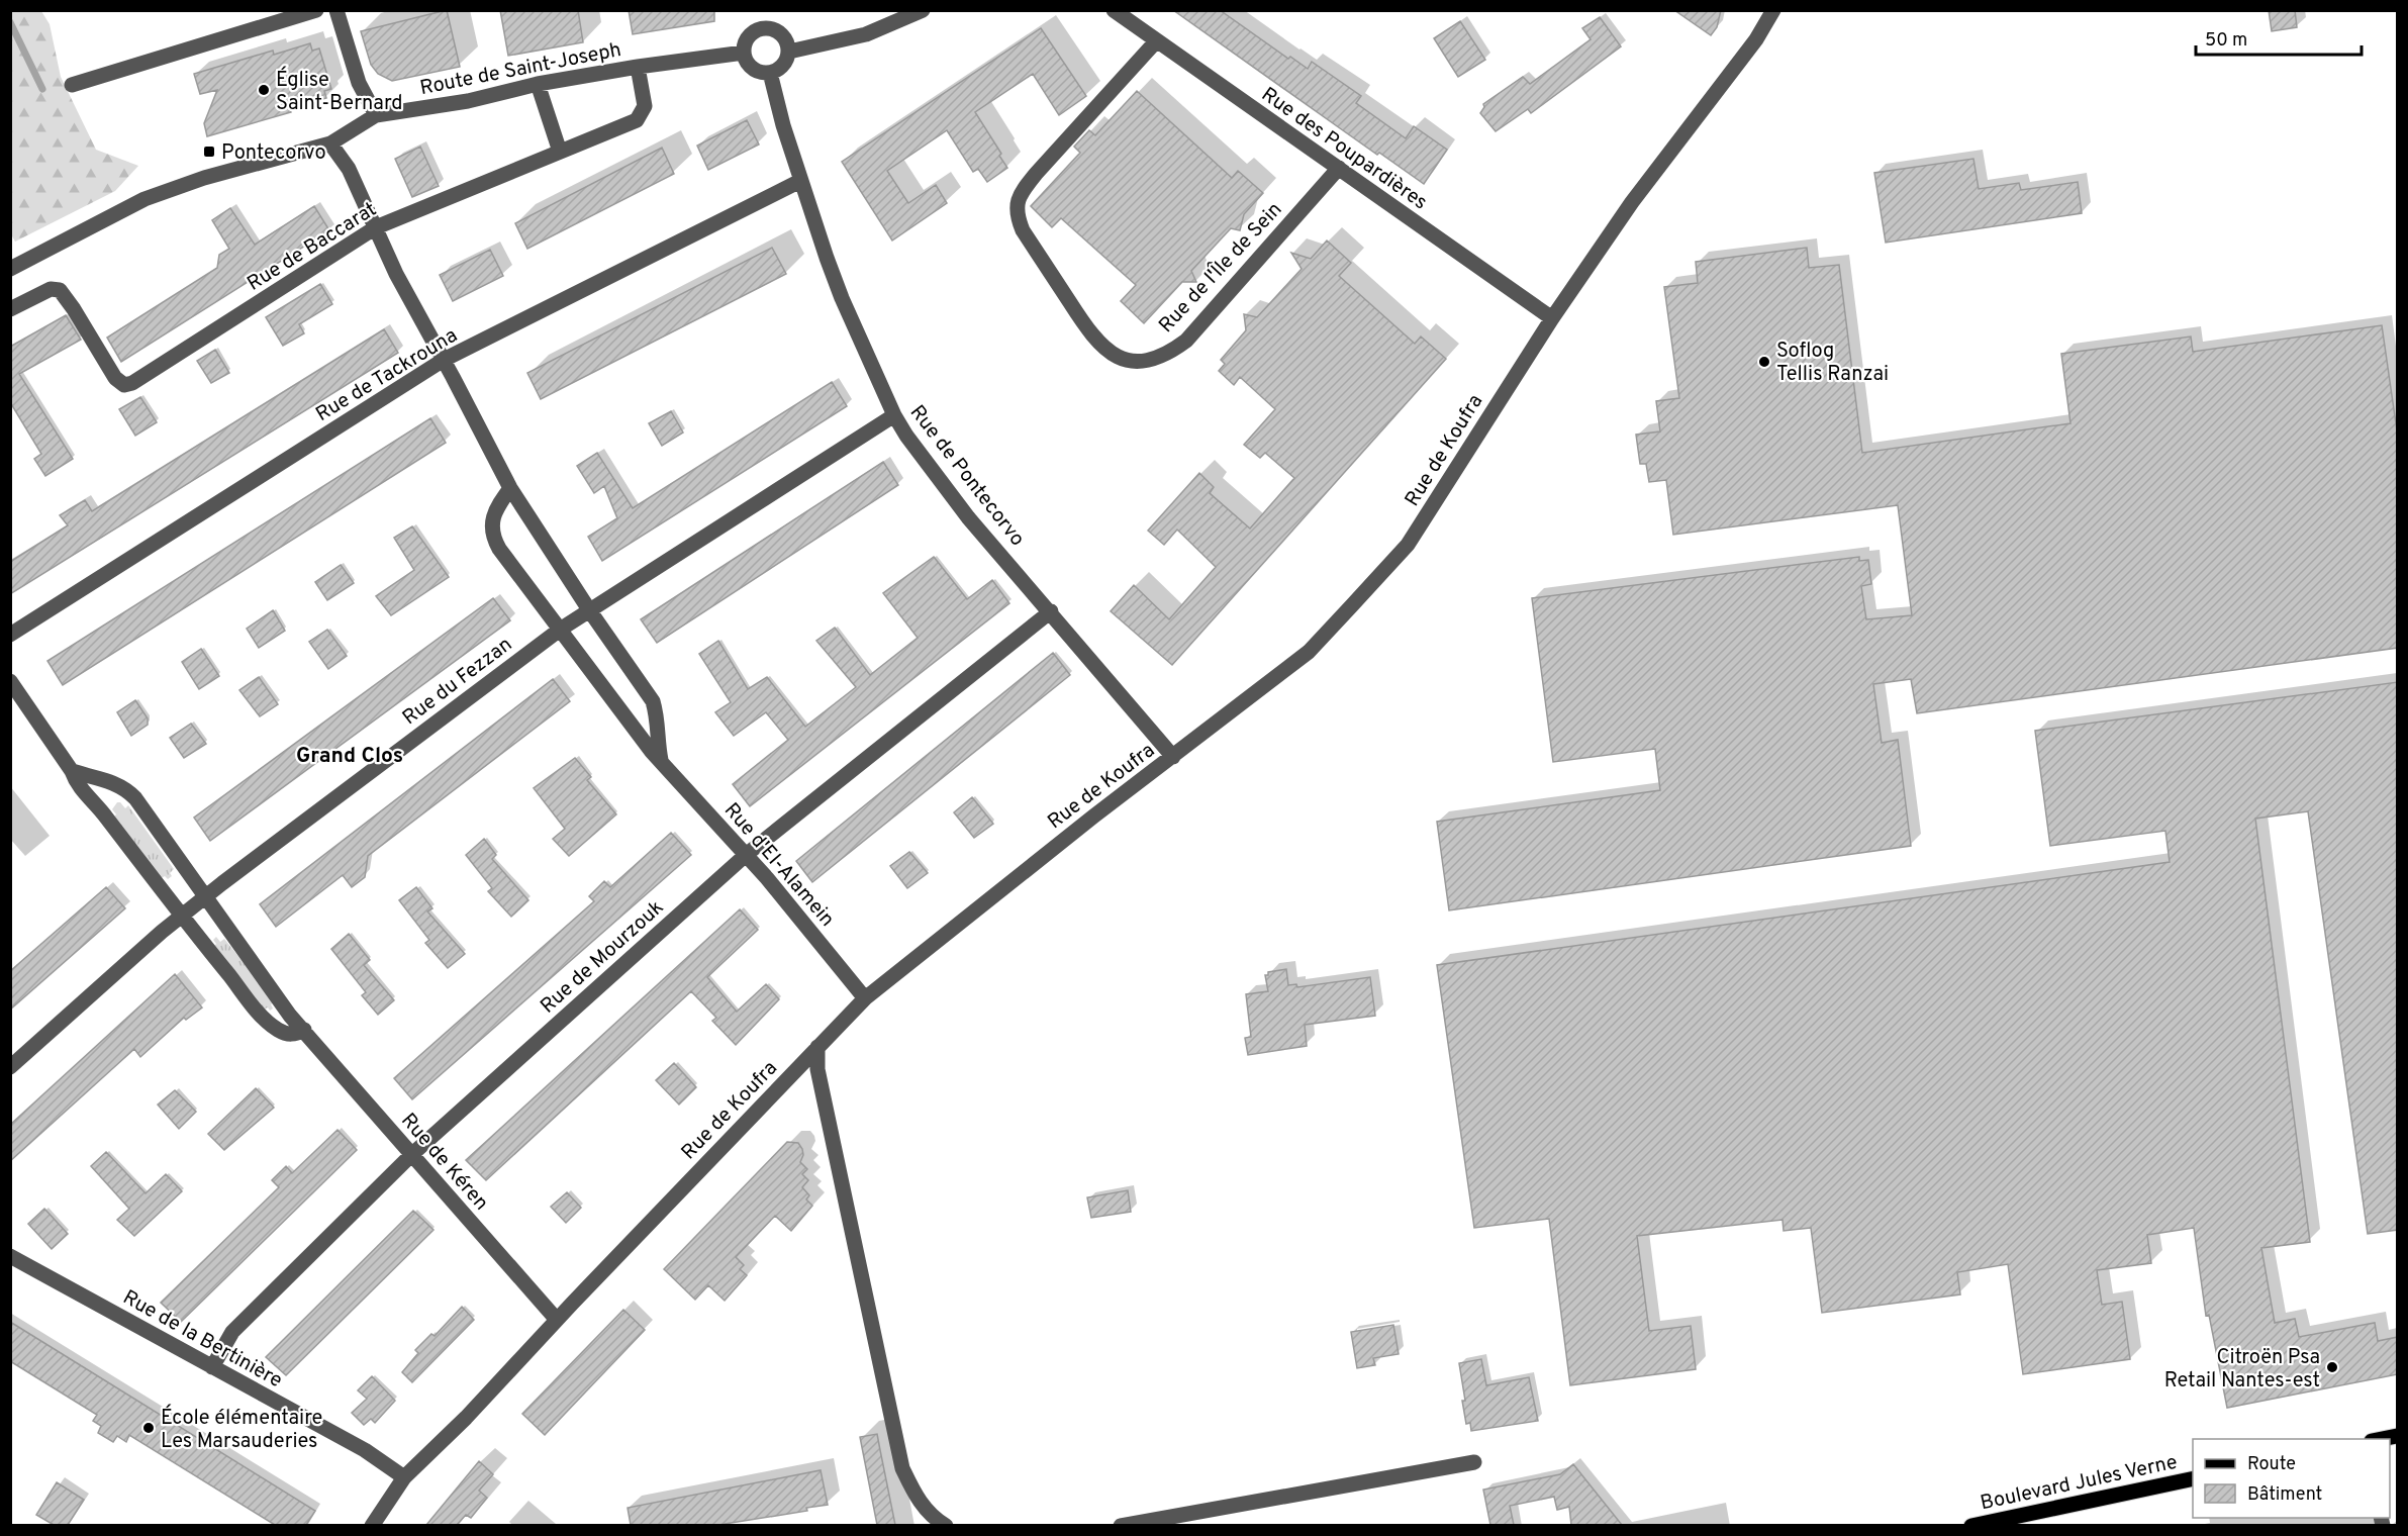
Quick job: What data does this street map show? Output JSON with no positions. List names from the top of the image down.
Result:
{
  "streets": {
    "main road": ["Boulevard Jules Verne"],
    "street": [
      "Route de Saint-Joseph",
      "Rue des Poupardières",
      "Rue de Baccarat",
      "Rue de l'Île de Sein",
      "Rue de Tackrouna",
      "Rue de Koufra",
      "Rue de Pontecorvo",
      "Rue du Fezzan",
      "Rue d'El-Alamein",
      "Rue de Mourzouk",
      "Rue de Kéren",
      "Rue de la Bertinière"
    ]
  },
  "crossings": [
    ["Route de Saint-Joseph", "Rue de Baccarat"],
    ["Route de Saint-Joseph", "Rue de Pontecorvo"],
    ["Rue des Poupardières", "Rue de l'Île de Sein"],
    ["Rue des Poupardières", "Rue de Koufra"],
    ["Rue de Tackrouna", "Rue de Pontecorvo"],
    ["Rue de Koufra", "Rue de Pontecorvo"],
    ["Rue de Koufra", "Rue d'El-Alamein"],
    ["Rue de Koufra", "Rue de Kéren"],
    ["Rue de Koufra", "Rue de la Bertinière"],
    ["Rue de Pontecorvo", "Rue de Mourzouk"],
    ["Rue du Fezzan", "Rue d'El-Alamein"],
    ["Rue du Fezzan", "Rue de Kéren"],
    ["Rue d'El-Alamein", "Rue de Mourzouk"],
    ["Rue de Mourzouk", "Rue de Kéren"],
    ["Rue de Mourzouk", "Rue de la Bertinière"]
  ],
  "districts": ["Grand Clos"],
  "places": {
    "other": [
      "Église Saint-Bernard",
      "Soflog Tellis Ranzai",
      "Citroën Psa Retail Nantes-est",
      "École élémentaire Les Marsauderies"
    ],
    "transit": ["Pontecorvo"]
  },
  "legend": ["Route", "Bâtiment"],
  "scale_bar": "50 m"
}
